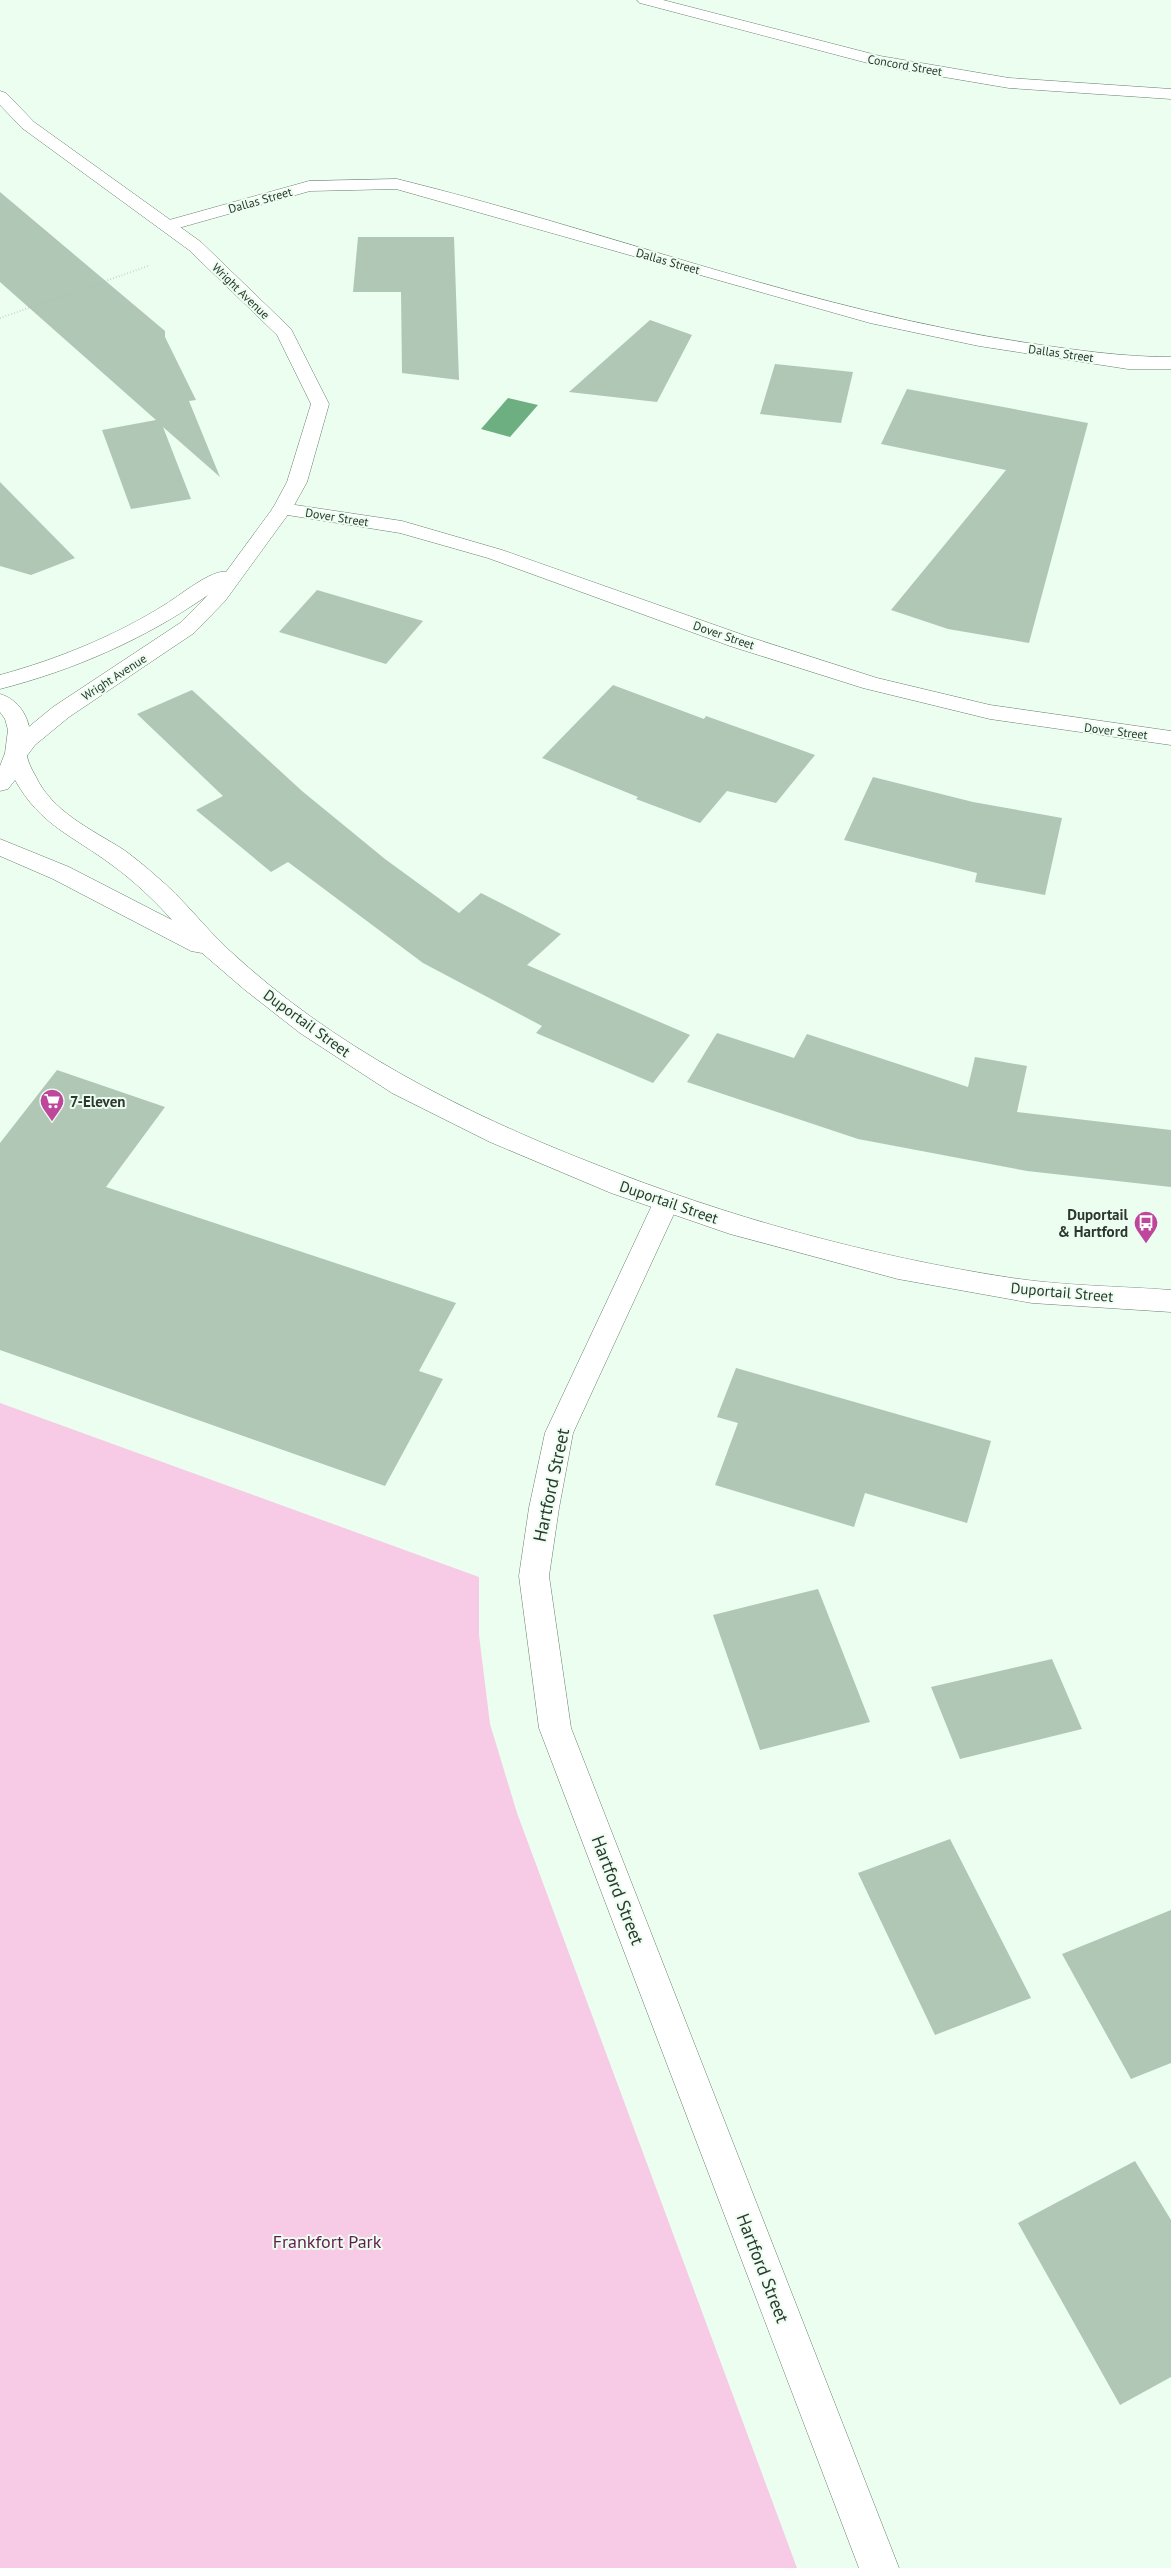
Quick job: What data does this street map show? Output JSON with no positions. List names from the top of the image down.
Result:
{
  "streets": {
    "street": [
      "Concord Street",
      "Dallas Street",
      "Wright Avenue",
      "Dover Street",
      "Duportail Street",
      "Hartford Street"
    ]
  },
  "crossings": [
    ["Dallas Street", "Wright Avenue"],
    ["Wright Avenue", "Dover Street"],
    ["Wright Avenue", "Duportail Street"],
    ["Duportail Street", "Hartford Street"]
  ],
  "parks": ["Frankfort Park"],
  "places": {
    "supermarket": ["7-Eleven"],
    "bus stop": ["Duportail & Hartford"]
  }
}
